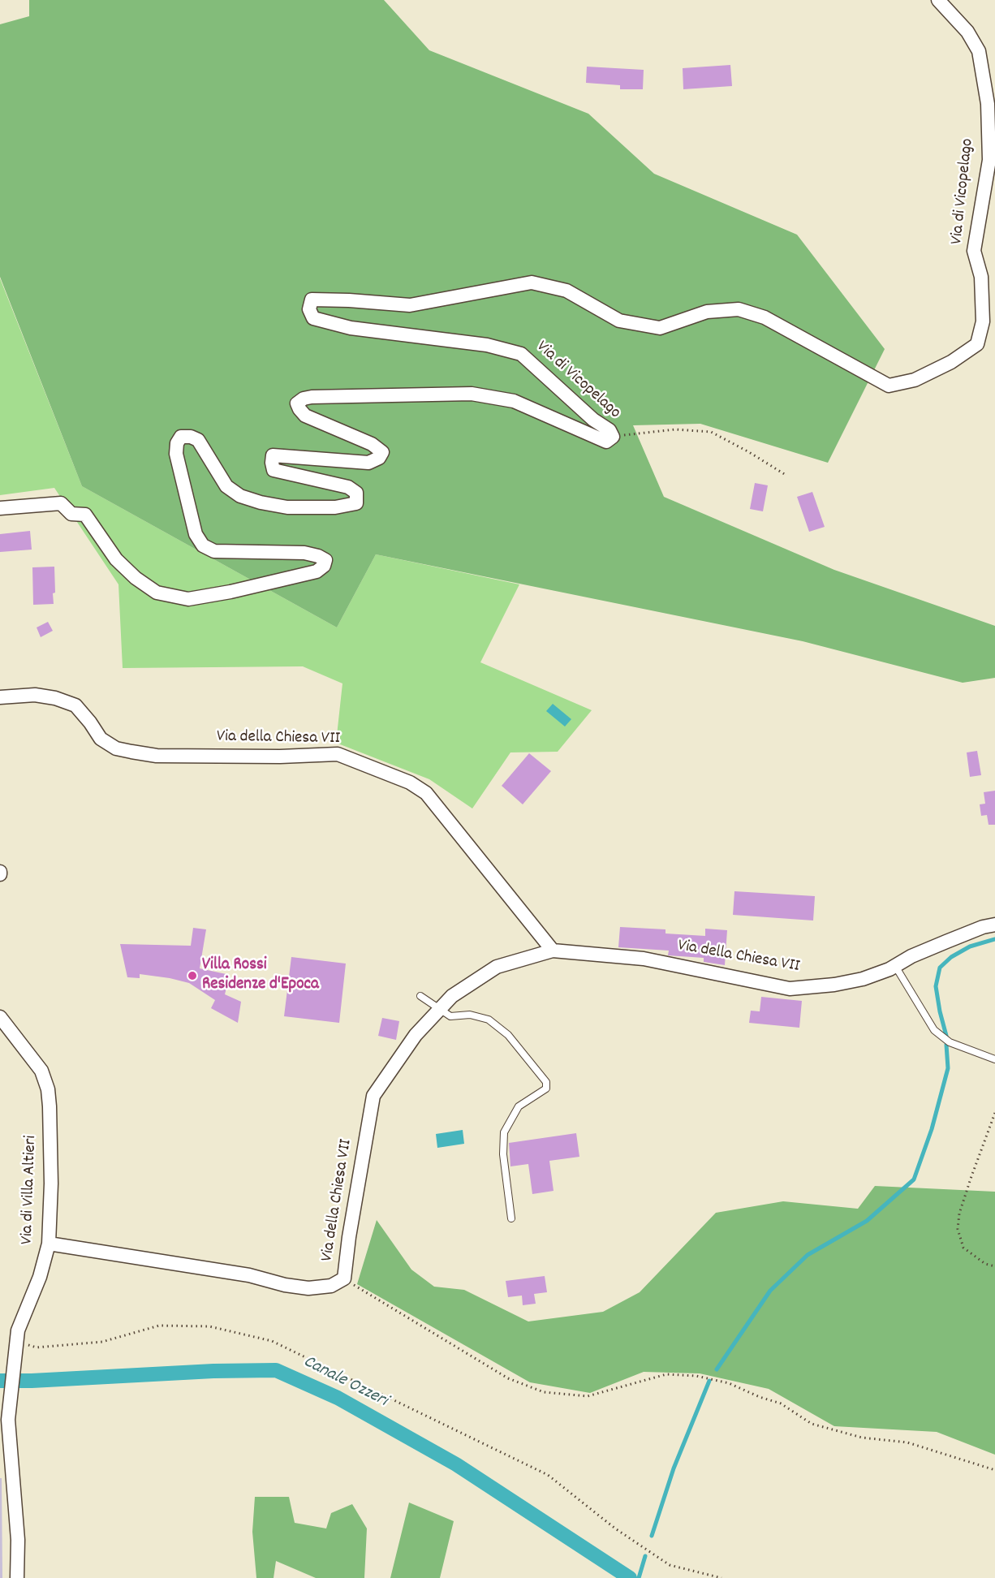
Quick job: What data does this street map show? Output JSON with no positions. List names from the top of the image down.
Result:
{
  "streets": {
    "street": ["Via di Vicopelago", "Via della Chiesa VII", "Via di Villa Altieri"]
  },
  "crossings": [
    ["Via della Chiesa VII", "Via di Villa Altieri"]
  ],
  "water": ["Canale Ozzeri"],
  "places": ["Villa Rossi Residenze d'Epoca"]
}
